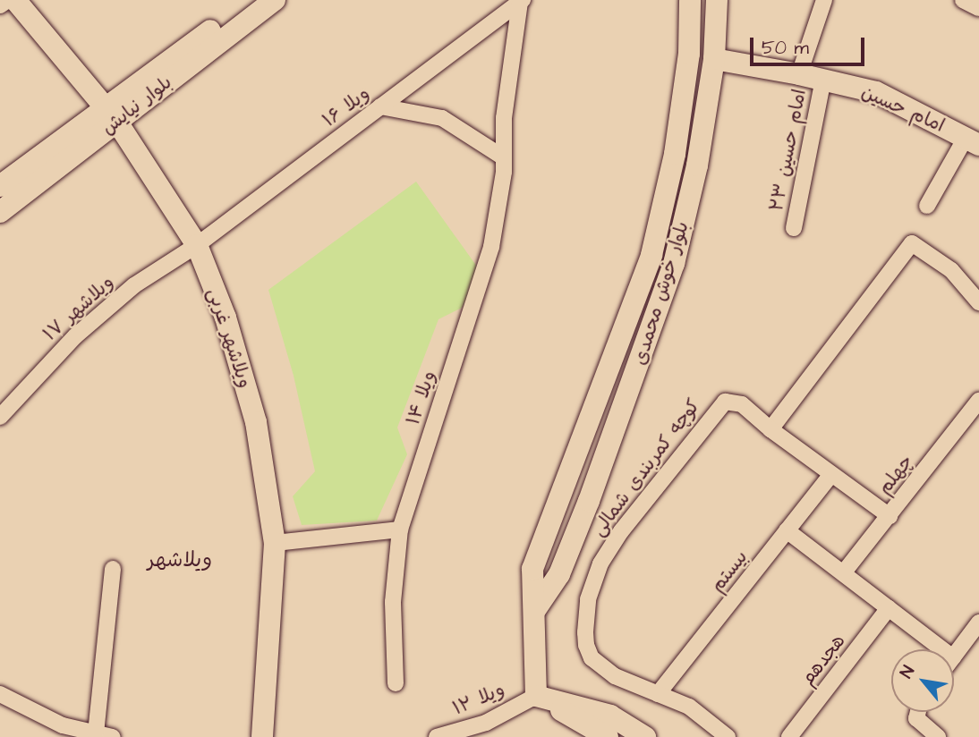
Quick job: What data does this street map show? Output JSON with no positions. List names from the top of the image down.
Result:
{
  "streets": {
    "street": [
      "بلوار نیایش",
      "۱۶ ویلا",
      "امام حسین",
      "امام حسین ۲۳",
      "بلوار خوش محمدی",
      "ویلاشهر ۱۷",
      "ویلاشهر غربی",
      "۱۴ ویلا",
      "کوچه کمربندی شمالی",
      "چهلم",
      "بیستم",
      "هجدهم",
      "ویلا ۱۲"
    ]
  },
  "crossings": [
    ["بلوار نیایش", "ویلاشهر غربی"],
    ["۱۶ ویلا", "ویلاشهر ۱۷"],
    ["۱۶ ویلا", "ویلاشهر غربی"],
    ["۱۶ ویلا", "۱۴ ویلا"],
    ["امام حسین", "امام حسین ۲۳"],
    ["امام حسین", "بلوار خوش محمدی"],
    ["ویلاشهر ۱۷", "ویلاشهر غربی"],
    ["کوچه کمربندی شمالی", "بیستم"]
  ],
  "districts": ["ویلاشهر"],
  "scale_bar": "50 m",
  "north": "top left"
}
